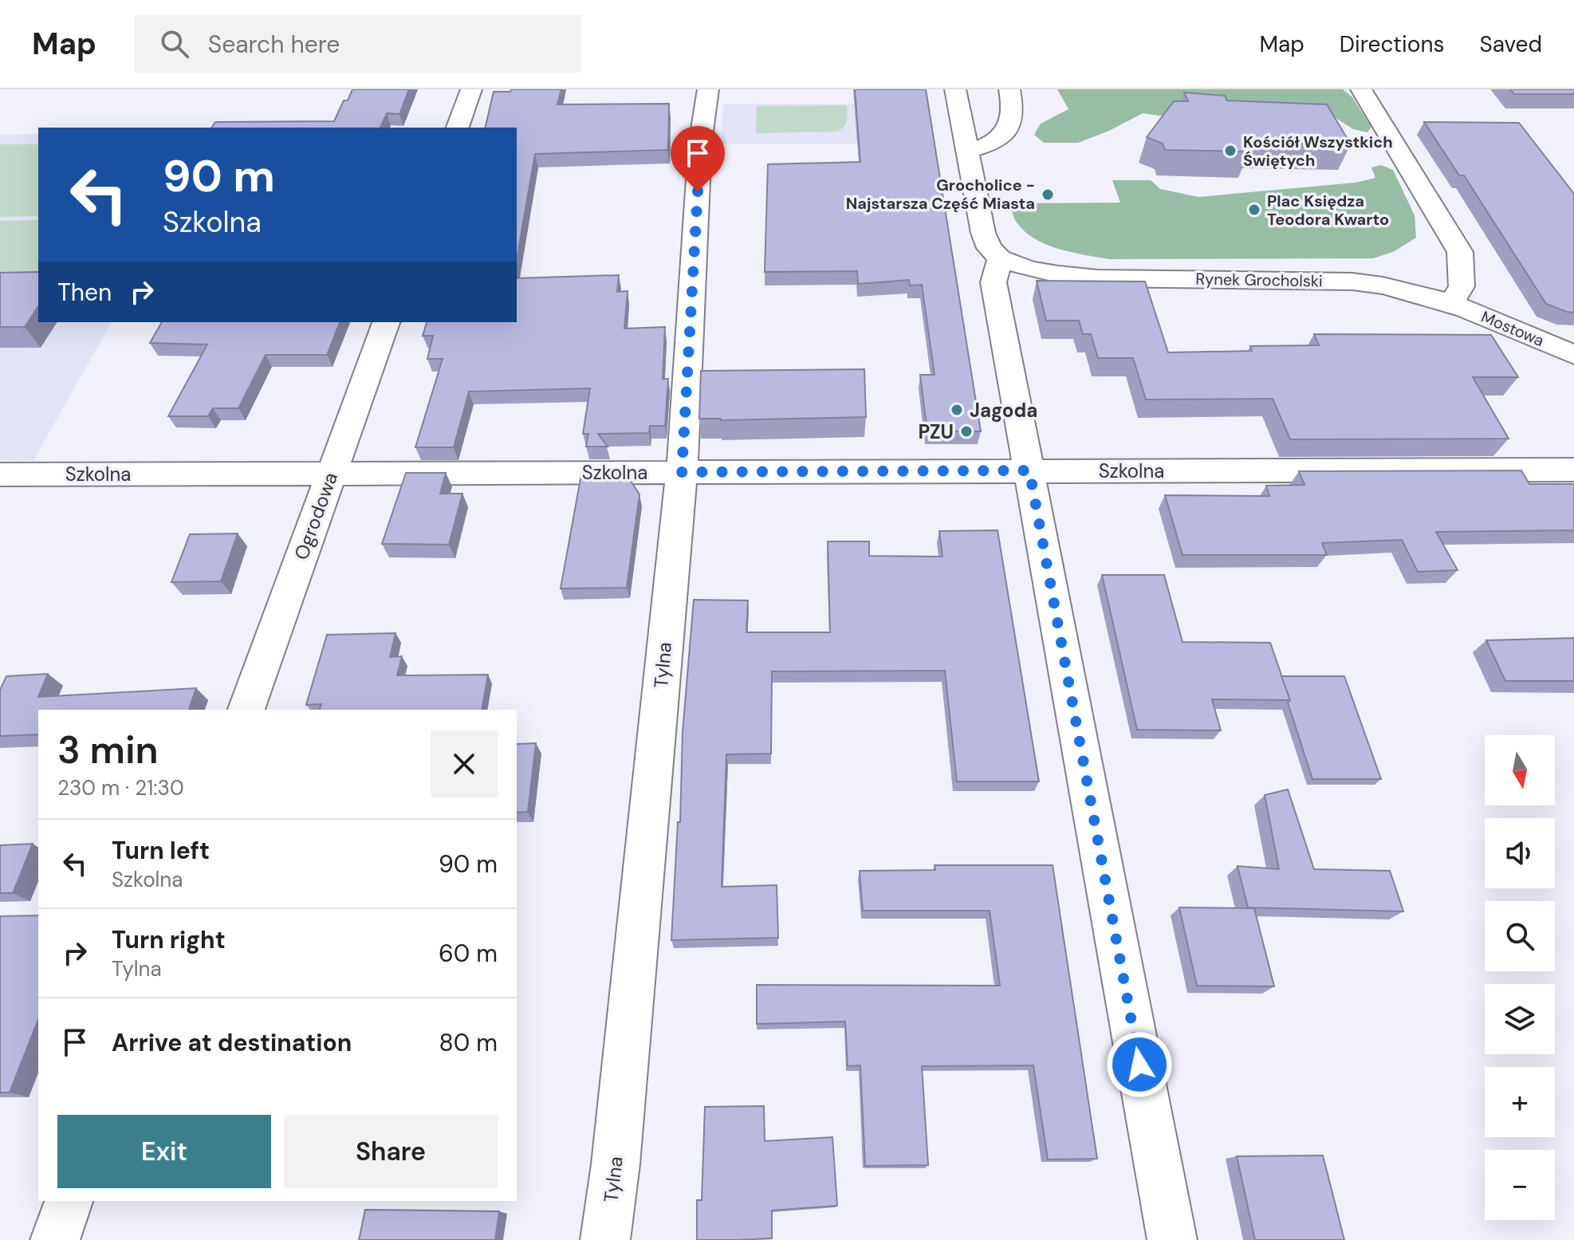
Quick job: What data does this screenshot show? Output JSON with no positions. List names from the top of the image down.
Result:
{
  "streets": {
    "street": [
      "Rynek Grocholski",
      "Mostowa",
      "Szkolna",
      "Ogrodowa",
      "Tylna"
    ]
  },
  "crossings": [
    ["Rynek Grocholski", "Mostowa"],
    ["Szkolna", "Ogrodowa"],
    ["Szkolna", "Tylna"]
  ],
  "places": [
    "Kościół Wszystkich Świętych",
    "Grocholice - Najstarsza Część Miasta",
    "Plac Księdza Teodora Kwarto",
    "Jagoda",
    "PZU"
  ],
  "north": "bottom",
  "page": {
    "header": "Map",
    "search": "Search here",
    "nav": ["Map", "Directions", "Saved"],
    "turn": ["90 m", "Szkolna"],
    "then": "Then",
    "heading": ["3 min", "230 m · 21:30"],
    "map_buttons": ["+", "−"],
    "list": [
      {
        "name": "Turn left",
        "note": "Szkolna",
        "value": "90 m"
      },
      {
        "name": "Turn right",
        "note": "Tylna",
        "value": "60 m"
      },
      {
        "name": "Arrive at destination",
        "value": "80 m"
      }
    ],
    "buttons": ["Exit", "Share"]
  }
}
